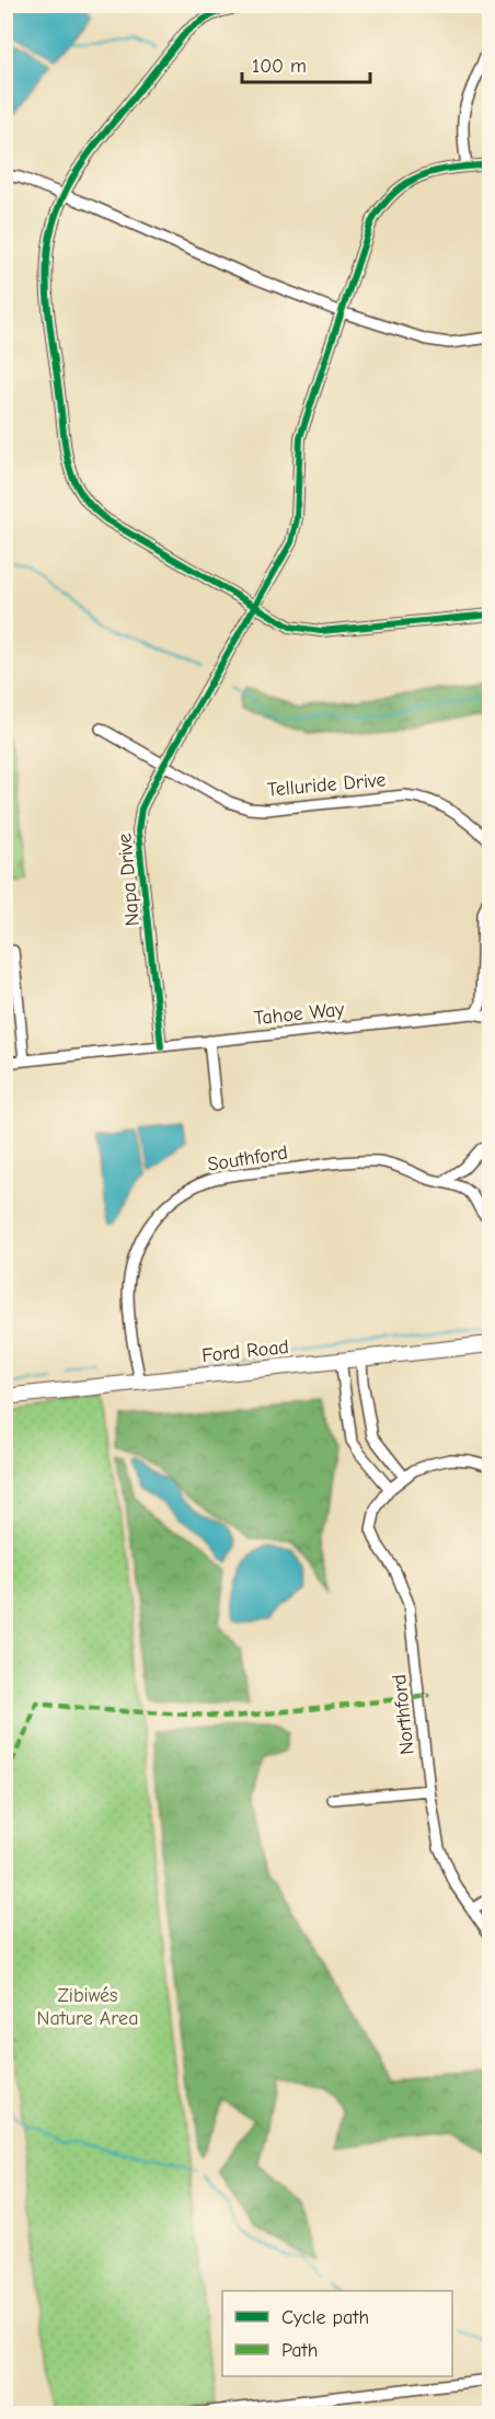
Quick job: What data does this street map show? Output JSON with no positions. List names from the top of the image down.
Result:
{
  "streets": {
    "main road": ["Ford Road"],
    "street": [
      "Telluride Drive",
      "Napa Drive",
      "Tahoe Way",
      "Southford",
      "Northford"
    ]
  },
  "crossings": [
    ["Telluride Drive", "Napa Drive"],
    ["Napa Drive", "Tahoe Way"],
    ["Southford", "Ford Road"]
  ],
  "parks": ["Zibiwés Nature Area"],
  "legend": ["Cycle path", "Path"],
  "scale_bar": "100 m"
}
